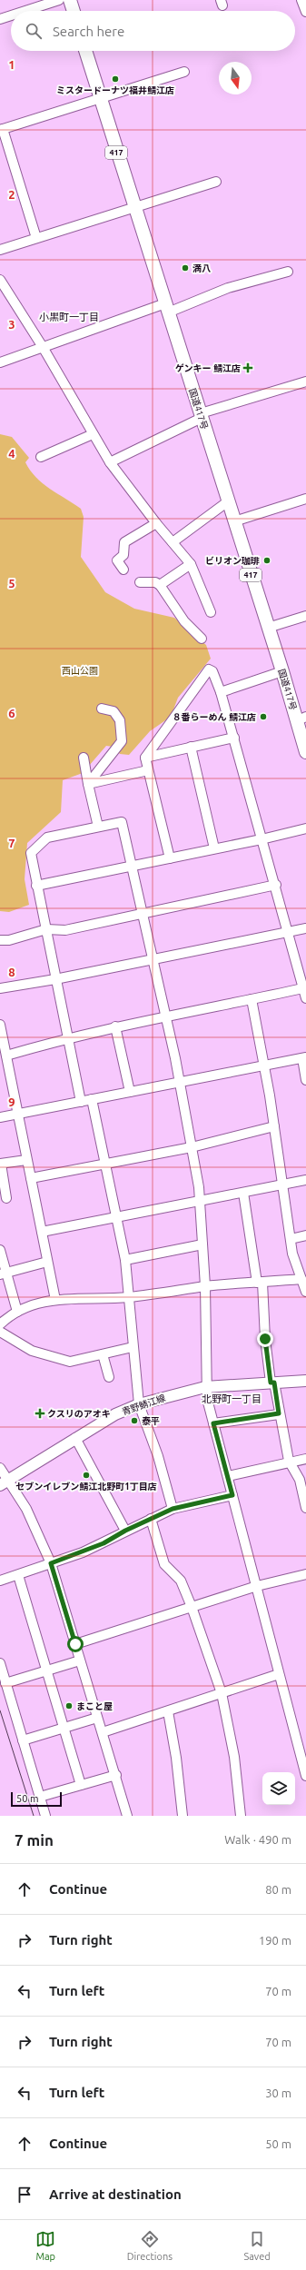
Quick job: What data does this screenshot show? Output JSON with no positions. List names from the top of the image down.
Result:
{
  "streets": {
    "highway": ["417", "国道417号"],
    "main road": ["青野鯖江線"]
  },
  "districts": ["小黒町一丁目", "北野町一丁目"],
  "parks": ["西山公園"],
  "places": {
    "other": [
      "ミスタードーナツ福井鯖江店",
      "満八",
      "ビリオン珈琲",
      "８番らーめん 鯖江店",
      "泰平",
      "セブンイレブン鯖江北野町1丁目店",
      "まこと屋"
    ],
    "health": ["ゲンキー 鯖江店", "クスリのアオキ"]
  },
  "scale_bar": "50 m",
  "north": "bottom",
  "page": {
    "search": "Search here",
    "scale": "50 m",
    "heading": ["7 min", "Walk · 490 m"],
    "list": [
      ["Continue", "80 m"],
      ["Turn right", "190 m"],
      ["Turn left", "70 m"],
      ["Turn right", "70 m"],
      ["Turn left", "30 m"],
      ["Continue", "50 m"],
      "Arrive at destination"
    ],
    "nav": ["Map", "Directions", "Saved"]
  },
  "grid": {
    "rows": [
      "1",
      "2",
      "3",
      "4",
      "5",
      "6",
      "7",
      "8",
      "9"
    ]
  }
}
